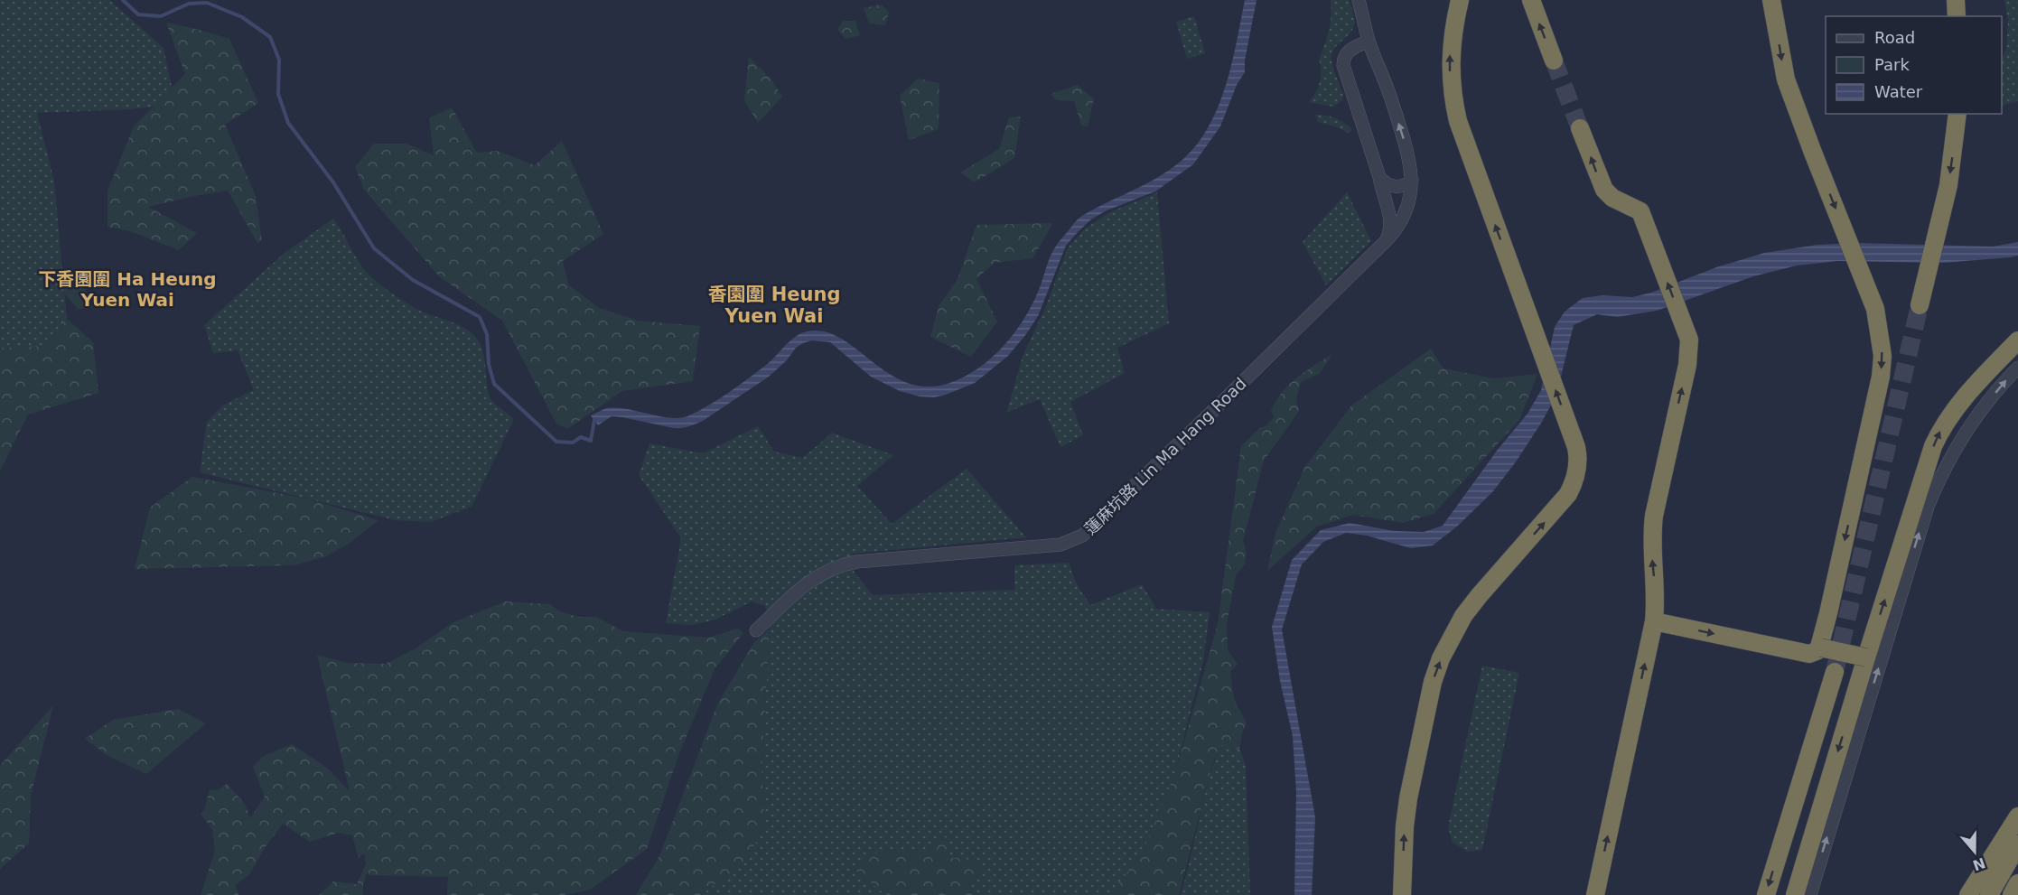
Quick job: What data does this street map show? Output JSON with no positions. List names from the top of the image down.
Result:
{
  "streets": {
    "street": ["蓮麻坑路 Lin Ma Hang Road"]
  },
  "districts": ["下香園圍 Ha Heung Yuen Wai", "香園圍 Heung Yuen Wai"],
  "legend": ["Road", "Park", "Water"],
  "north": "bottom"
}
